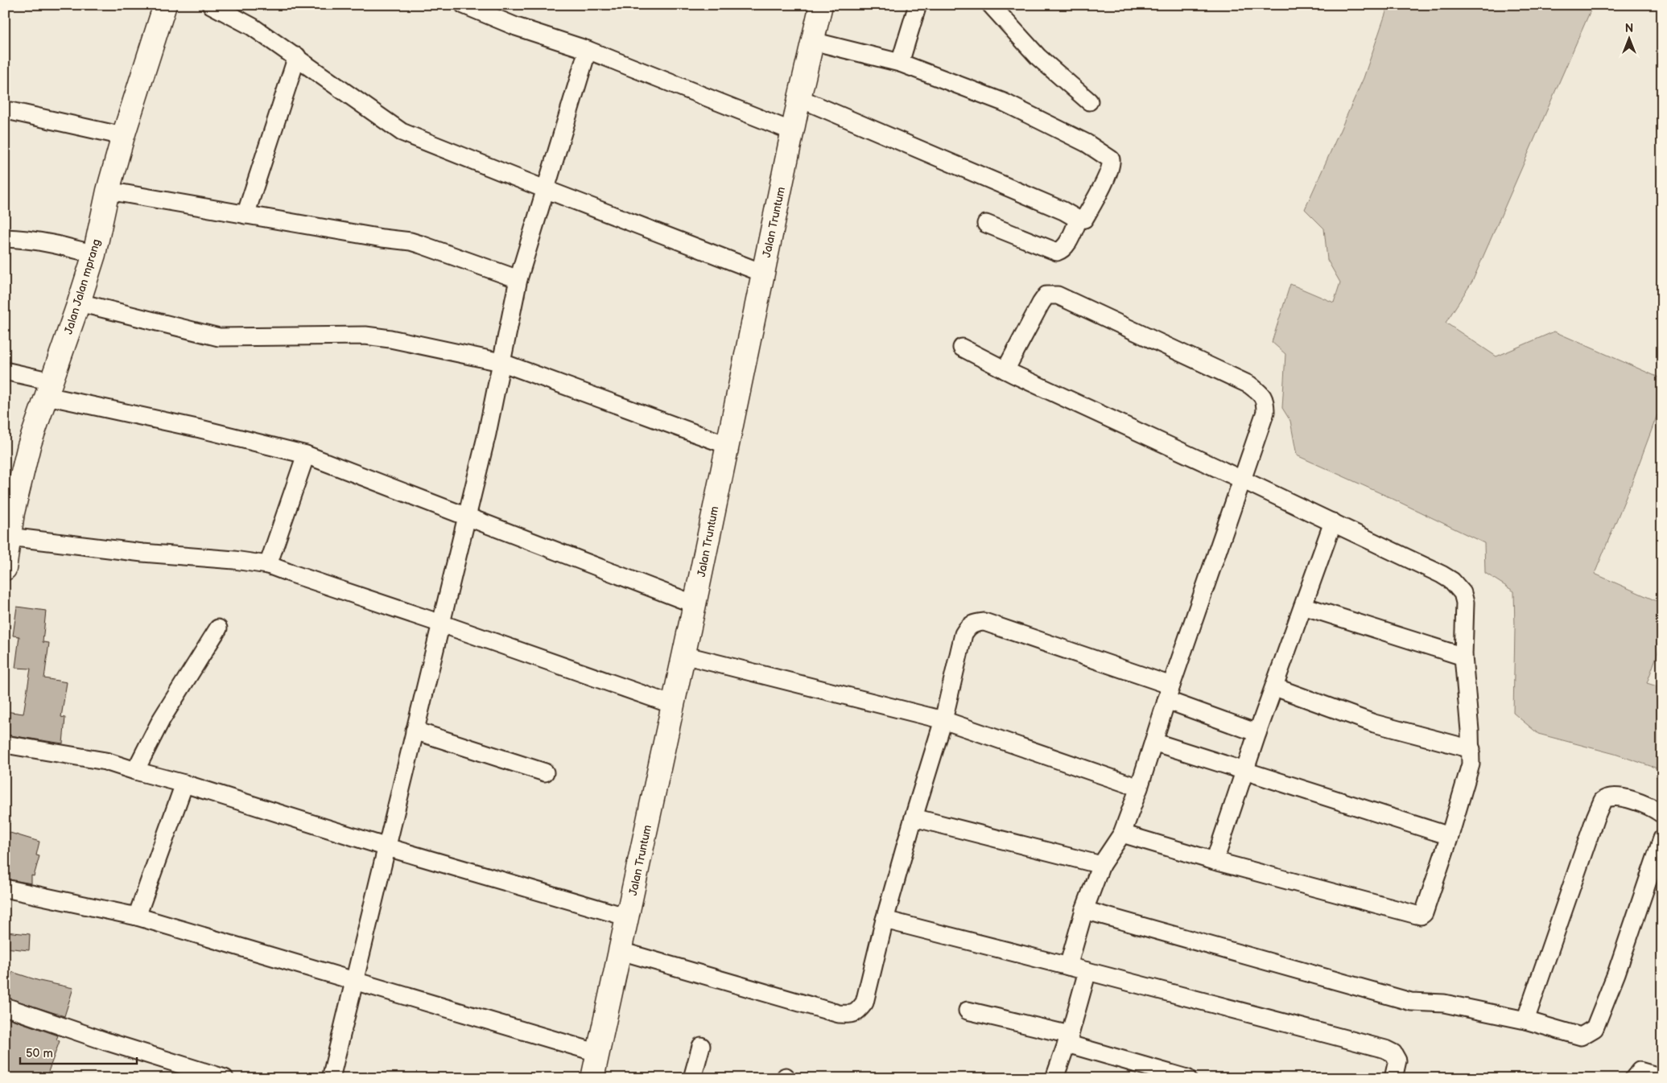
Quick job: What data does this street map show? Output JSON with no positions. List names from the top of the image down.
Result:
{
  "streets": {
    "street": ["Jalan Truntum", "Jalan Jalan mprang"]
  },
  "scale_bar": "50 m",
  "north": "top"
}
